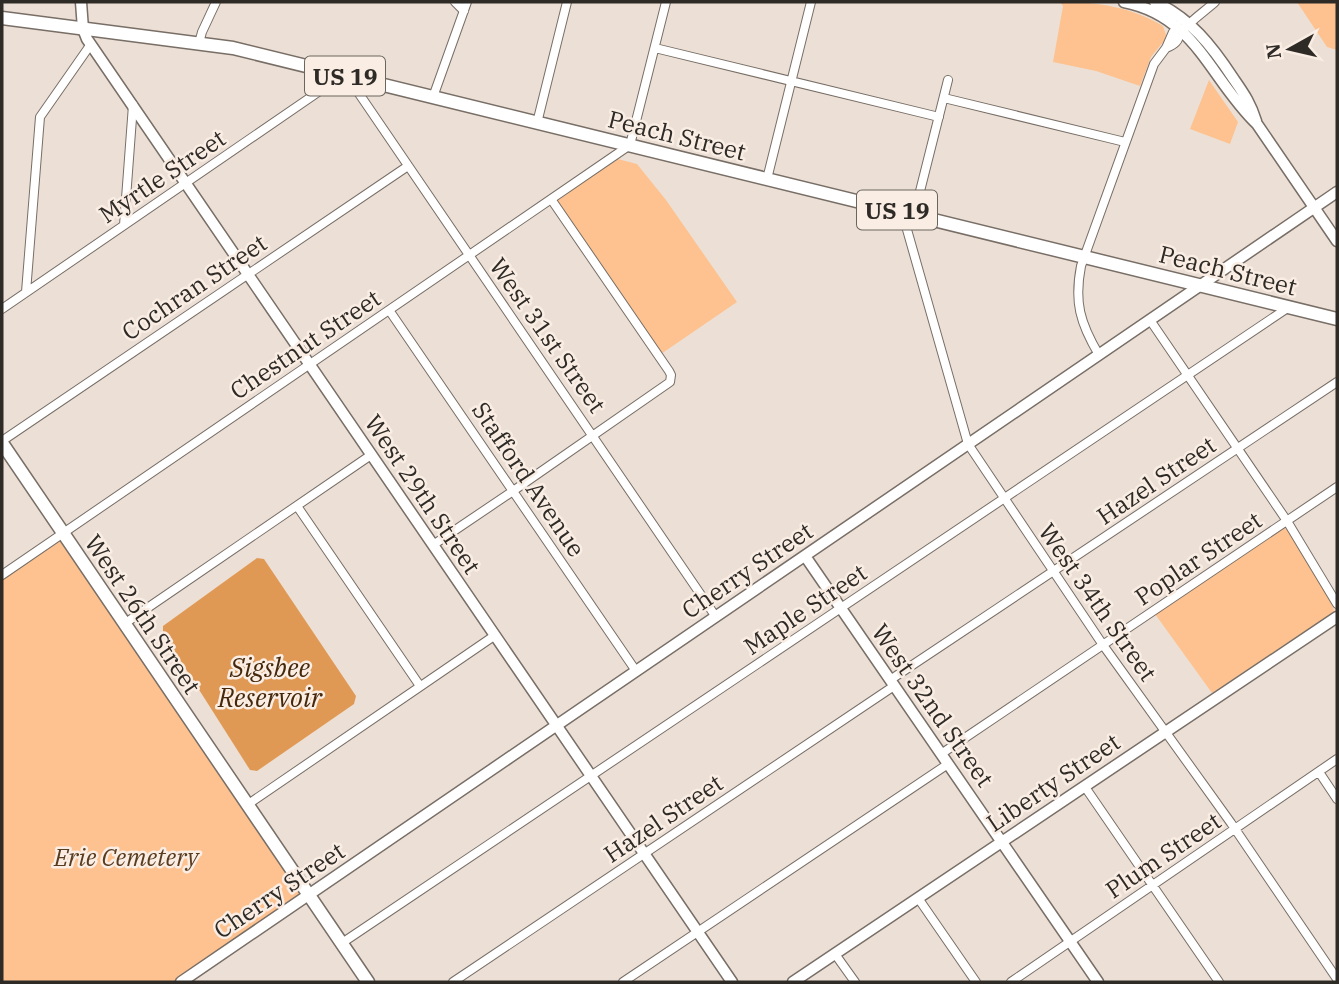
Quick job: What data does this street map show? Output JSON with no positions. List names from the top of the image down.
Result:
{
  "streets": {
    "main road": ["US 19", "Peach Street", "West 26th Street"],
    "street": [
      "Myrtle Street",
      "Cochran Street",
      "West 31st Street",
      "Chestnut Street",
      "Stafford Avenue",
      "Hazel Street",
      "West 29th Street",
      "Poplar Street",
      "Cherry Street",
      "West 34th Street",
      "Maple Street",
      "West 32nd Street",
      "Liberty Street",
      "Plum Street"
    ]
  },
  "crossings": [
    ["Peach Street", "Myrtle Street"],
    ["Peach Street", "West 31st Street"],
    ["Peach Street", "Chestnut Street"],
    ["Peach Street", "West 29th Street"],
    ["Peach Street", "Cherry Street"],
    ["Peach Street", "West 34th Street"],
    ["Peach Street", "Maple Street"],
    ["Myrtle Street", "West 31st Street"],
    ["Myrtle Street", "West 29th Street"],
    ["Cochran Street", "West 31st Street"],
    ["Cochran Street", "West 29th Street"],
    ["Cochran Street", "West 26th Street"],
    ["West 31st Street", "Chestnut Street"],
    ["West 31st Street", "Cherry Street"],
    ["Chestnut Street", "Stafford Avenue"],
    ["Chestnut Street", "West 29th Street"],
    ["Chestnut Street", "West 26th Street"],
    ["Stafford Avenue", "Cherry Street"],
    ["Hazel Street", "West 29th Street"],
    ["Hazel Street", "West 34th Street"],
    ["Hazel Street", "West 32nd Street"],
    ["West 29th Street", "Cherry Street"],
    ["West 29th Street", "Maple Street"],
    ["Poplar Street", "West 34th Street"],
    ["Poplar Street", "West 32nd Street"],
    ["Cherry Street", "West 34th Street"],
    ["Cherry Street", "West 26th Street"],
    ["Cherry Street", "West 32nd Street"],
    ["West 34th Street", "Maple Street"],
    ["West 34th Street", "Liberty Street"],
    ["West 34th Street", "Plum Street"],
    ["Maple Street", "West 26th Street"],
    ["Maple Street", "West 32nd Street"],
    ["West 32nd Street", "Liberty Street"],
    ["West 32nd Street", "Plum Street"]
  ],
  "water": ["Sigsbee Reservoir"],
  "parks": ["Erie Cemetery"],
  "north": "left"
}
